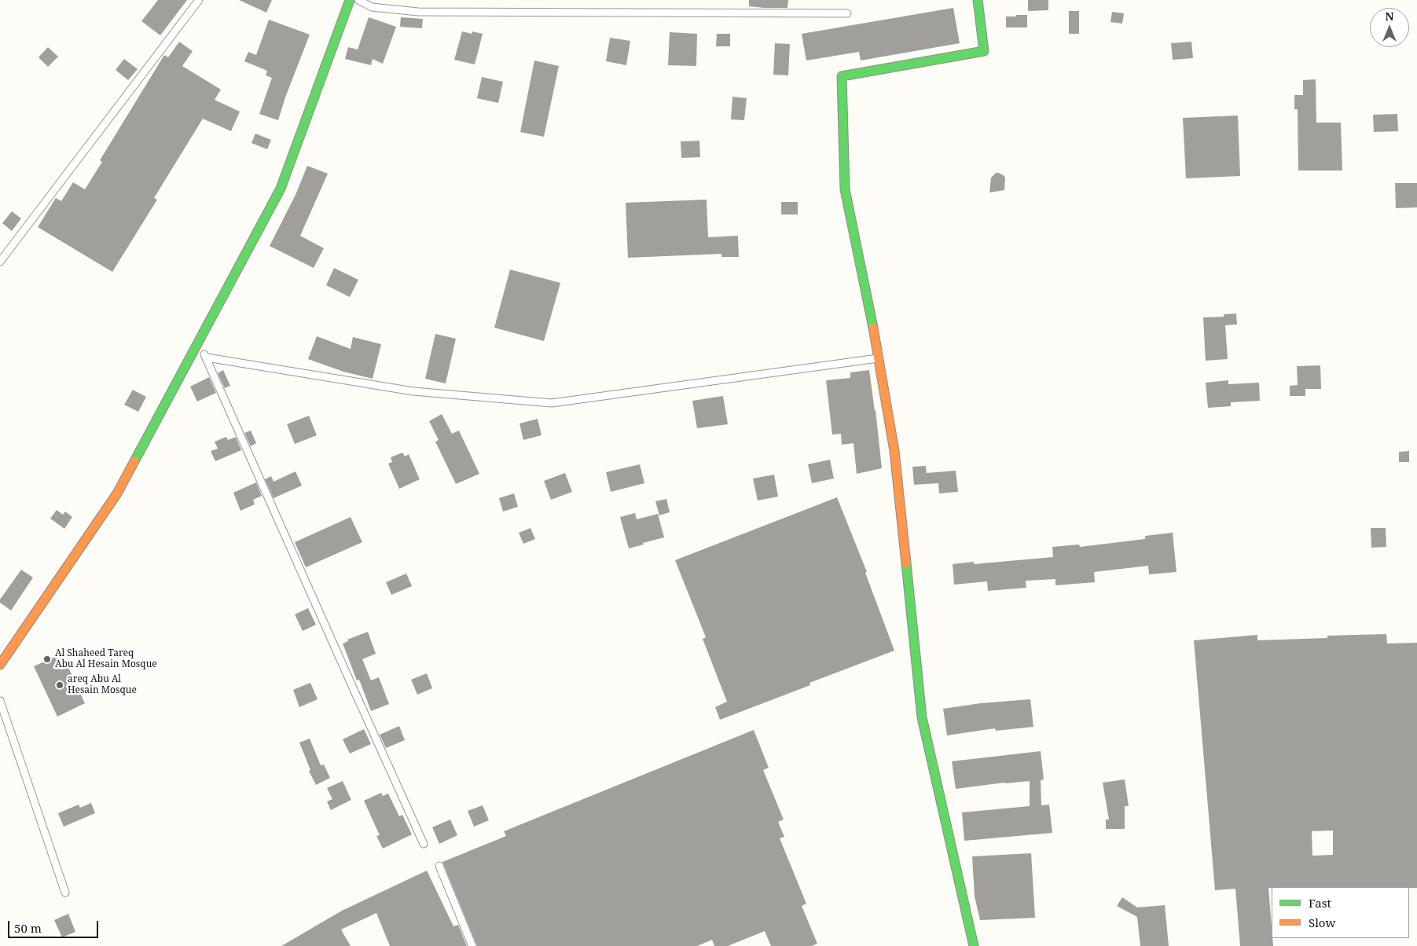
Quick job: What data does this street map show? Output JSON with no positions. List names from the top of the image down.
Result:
{
  "places": ["Al Shaheed Tareq Abu Al Hesain Mosque", "areq Abu Al Hesain Mosque"],
  "legend": ["Fast", "Slow"],
  "scale_bar": "50 m",
  "north": "top"
}
